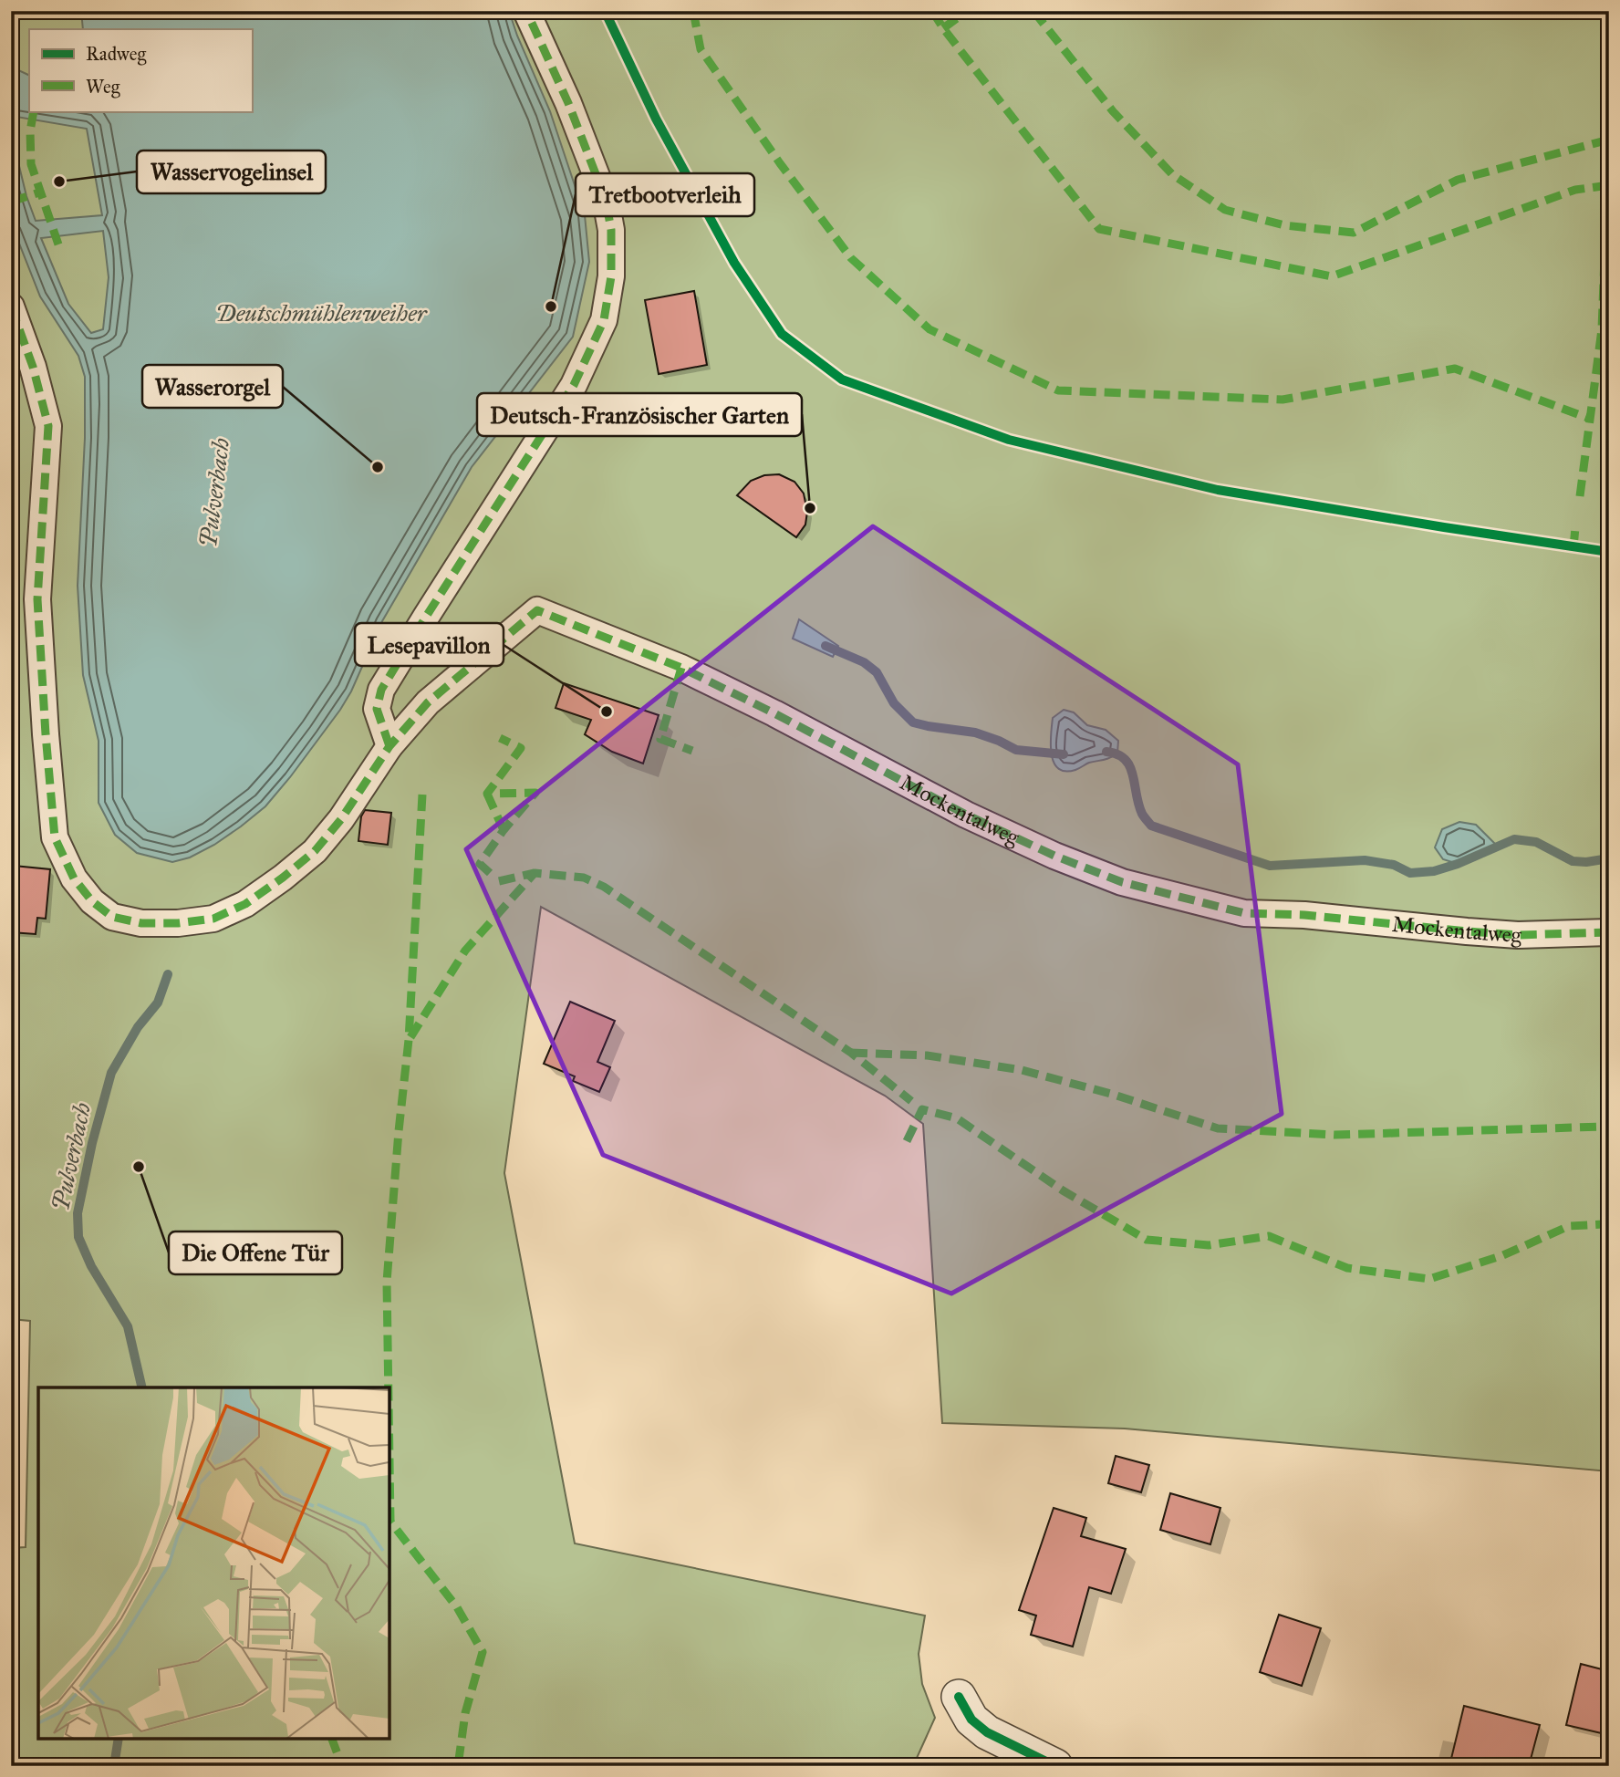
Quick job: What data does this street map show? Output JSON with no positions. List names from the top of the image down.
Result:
{
  "streets": {
    "street": ["Mockentalweg"]
  },
  "water": ["Deutschmühlenweiher", "Pulverbach"],
  "places": [
    "Wasservogelinsel",
    "Tretbootverleih",
    "Wasserorgel",
    "Deutsch-Französischer Garten",
    "Lesepavillon",
    "Die Offene Tür"
  ],
  "legend": ["Radweg", "Weg"]
}
